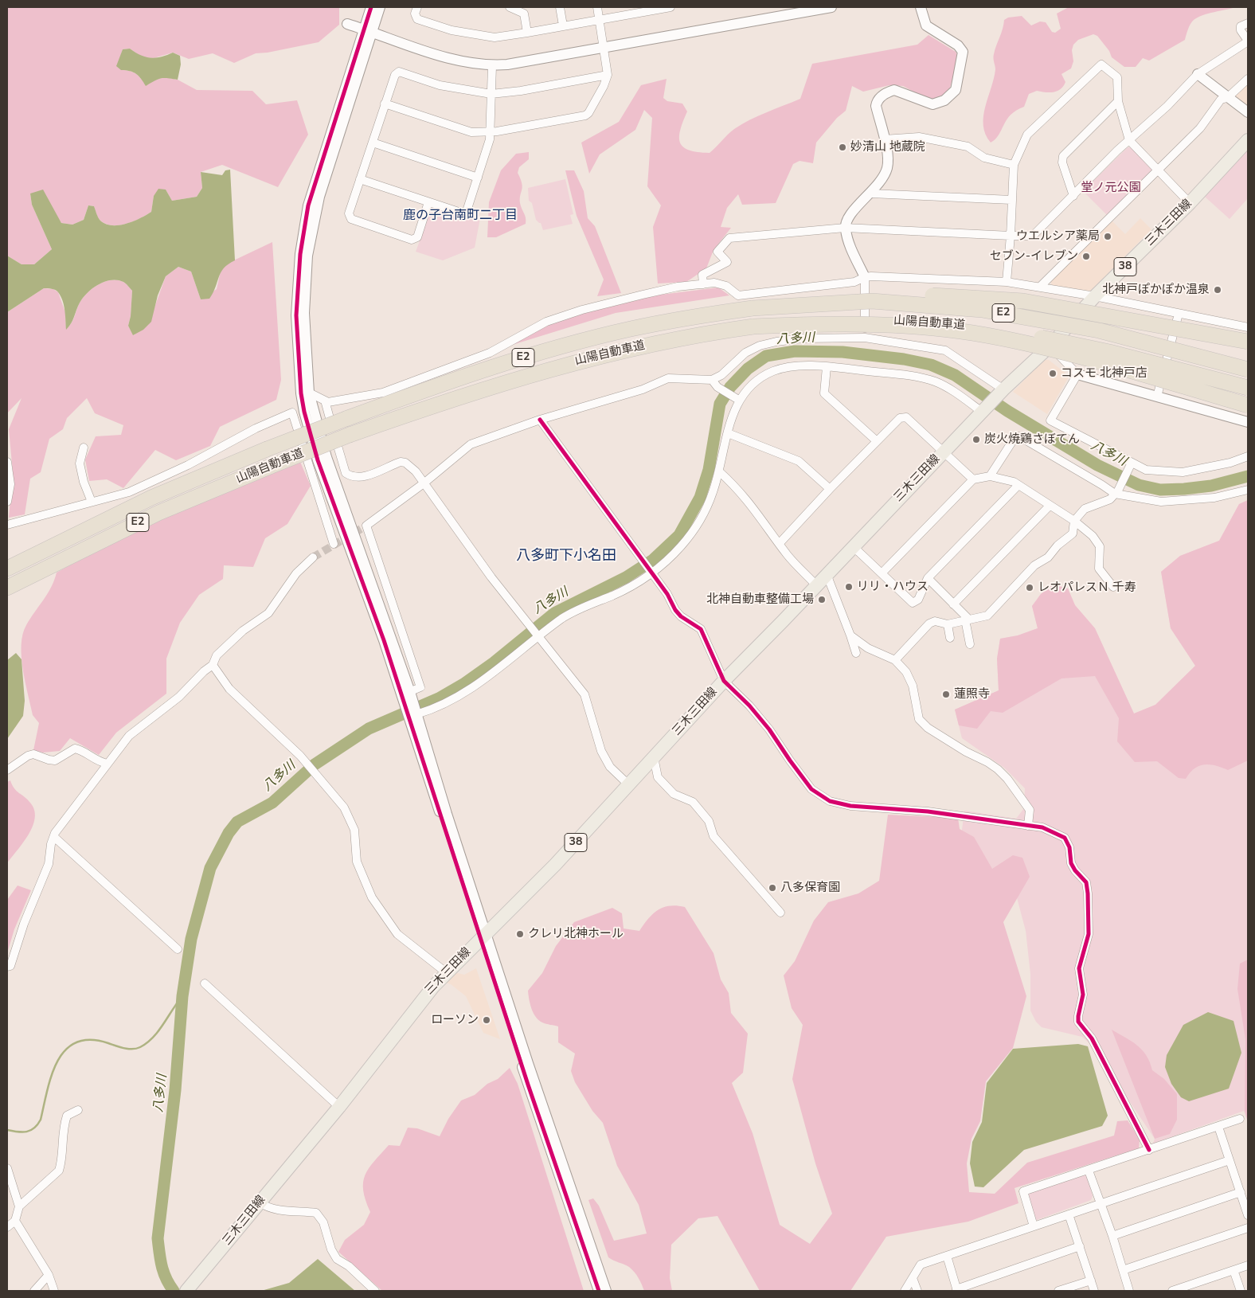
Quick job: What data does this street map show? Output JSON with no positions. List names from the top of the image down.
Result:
{
  "streets": {
    "highway": ["E2", "山陽自動車道"],
    "main road": ["三木三田線", "38"]
  },
  "crossings": [
    ["E2", "山陽自動車道"]
  ],
  "districts": ["鹿の子台南町二丁目", "八多町下小名田"],
  "water": ["八多川"],
  "parks": ["堂ノ元公園"],
  "places": [
    "妙清山 地蔵院",
    "ウエルシア薬局",
    "セブン-イレブン",
    "北神戸ぽかぽか温泉",
    "コスモ 北神戸店",
    "炭火焼鶏さぼてん",
    "リリ・ハウス",
    "レオパレスＮ 千寿",
    "北神自動車整備工場",
    "蓮照寺",
    "八多保育園",
    "クレリ北神ホール",
    "ローソン"
  ]
}
